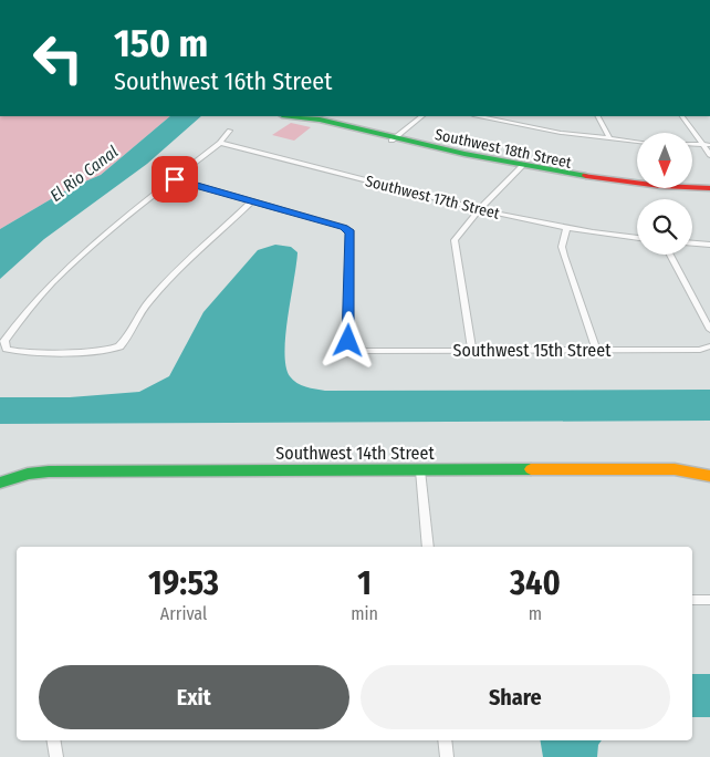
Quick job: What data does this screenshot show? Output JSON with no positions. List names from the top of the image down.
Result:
{
  "streets": {
    "main road": ["Southwest 18th Street", "Southwest 14th Street"],
    "street": ["Southwest 17th Street", "Southwest 15th Street"]
  },
  "water": ["El Rio Canal"],
  "north": "bottom",
  "page": {
    "turn": ["150 m", "Southwest 16th Street"],
    "eta": [
      "19:53",
      "Arrival",
      "1",
      "min",
      "340",
      "m"
    ],
    "buttons": ["Exit", "Share"]
  }
}
